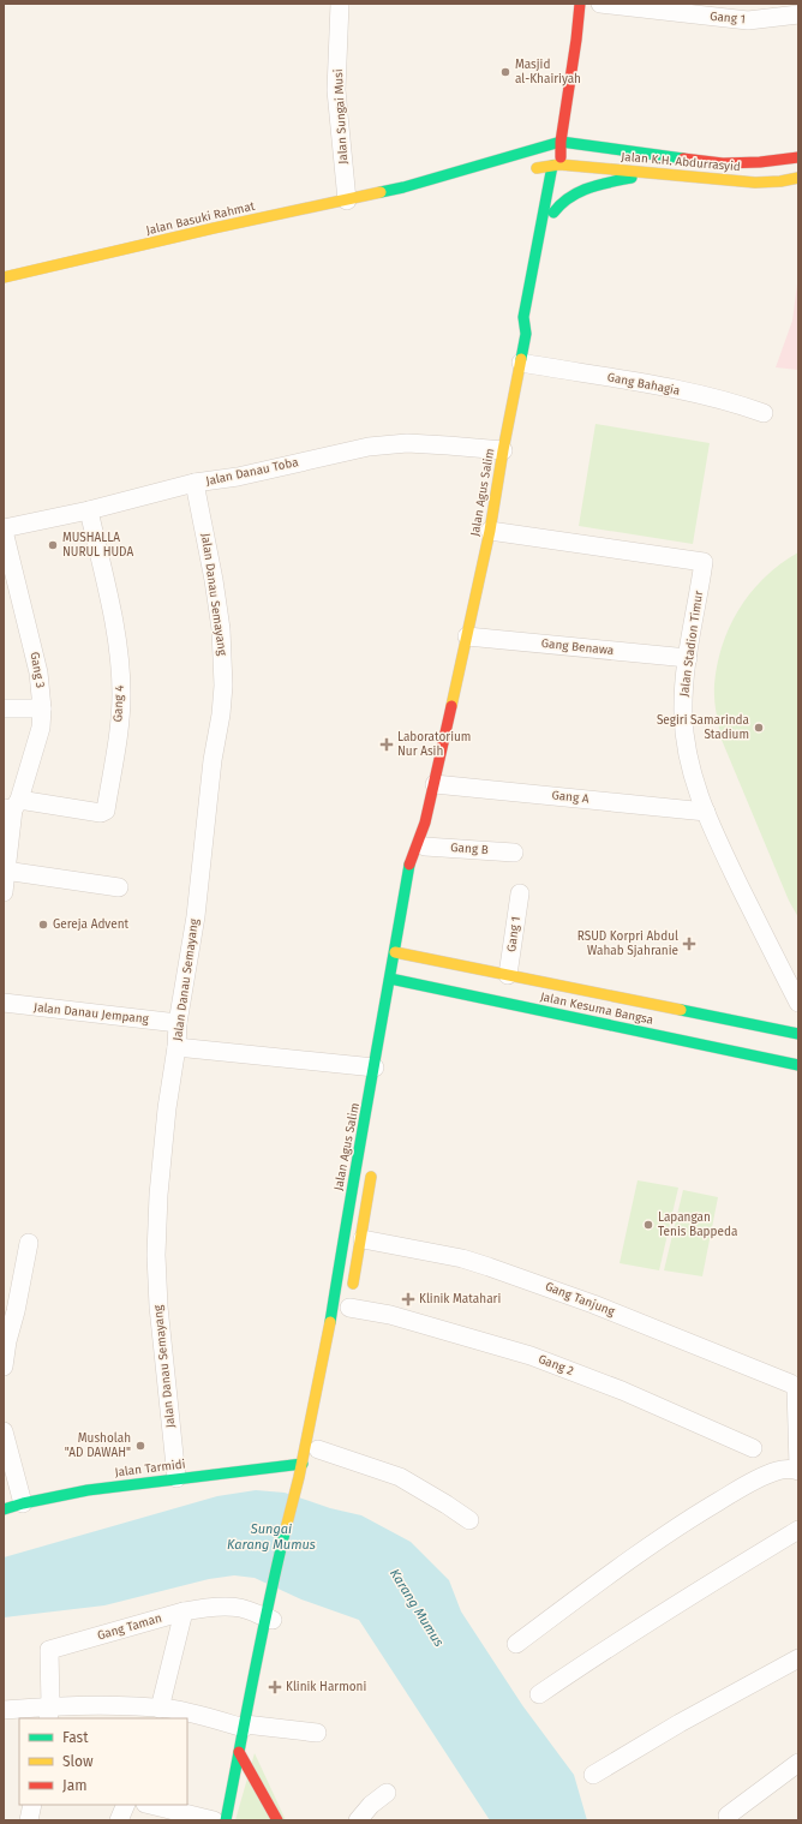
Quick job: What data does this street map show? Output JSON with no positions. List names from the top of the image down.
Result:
{
  "streets": {
    "street": [
      "Gang 1",
      "Jalan Sungai Musi",
      "Jalan K.H. Abdurrasyid",
      "Jalan Basuki Rahmat",
      "Gang Bahagia",
      "Jalan Danau Toba",
      "Jalan Agus Salim",
      "Jalan Danau Semayang",
      "Jalan Stadion Timur",
      "Gang Benawa",
      "Gang 3",
      "Gang 4",
      "Gang A",
      "Gang B",
      "Jalan Kesuma Bangsa",
      "Jalan Danau Jempang",
      "Gang Tanjung",
      "Gang 2",
      "Jalan Tarmidi",
      "Gang Taman"
    ]
  },
  "crossings": [
    ["Gang 1", "Jalan Kesuma Bangsa"],
    ["Jalan Sungai Musi", "Jalan Basuki Rahmat"],
    ["Jalan K.H. Abdurrasyid", "Jalan Basuki Rahmat"],
    ["Jalan K.H. Abdurrasyid", "Jalan Agus Salim"],
    ["Jalan Basuki Rahmat", "Jalan Agus Salim"],
    ["Gang Bahagia", "Jalan Agus Salim"],
    ["Jalan Danau Toba", "Jalan Agus Salim"],
    ["Jalan Danau Toba", "Jalan Danau Semayang"],
    ["Jalan Danau Toba", "Gang 3"],
    ["Jalan Danau Toba", "Gang 4"],
    ["Jalan Agus Salim", "Jalan Stadion Timur"],
    ["Jalan Agus Salim", "Gang Benawa"],
    ["Jalan Agus Salim", "Gang A"],
    ["Jalan Agus Salim", "Gang B"],
    ["Jalan Agus Salim", "Jalan Kesuma Bangsa"],
    ["Jalan Agus Salim", "Jalan Tarmidi"],
    ["Jalan Agus Salim", "Gang Taman"],
    ["Jalan Danau Semayang", "Jalan Danau Jempang"],
    ["Jalan Danau Semayang", "Jalan Tarmidi"],
    ["Jalan Stadion Timur", "Gang Benawa"],
    ["Jalan Stadion Timur", "Gang A"],
    ["Gang 3", "Gang 4"]
  ],
  "water": ["Sungai Karang Mumus", "Karang Mumus"],
  "places": {
    "other": [
      "Masjid al-Khairiyah",
      "MUSHALLA NURUL HUDA",
      "Segiri Samarinda Stadium",
      "Gereja Advent",
      "Lapangan Tenis Bappeda",
      "Musholah \"AD DAWAH\""
    ],
    "health": [
      "Laboratorium Nur Asih",
      "RSUD Korpri Abdul Wahab Sjahranie",
      "Klinik Matahari",
      "Klinik Harmoni"
    ]
  },
  "legend": ["Fast", "Slow", "Jam"]
}
